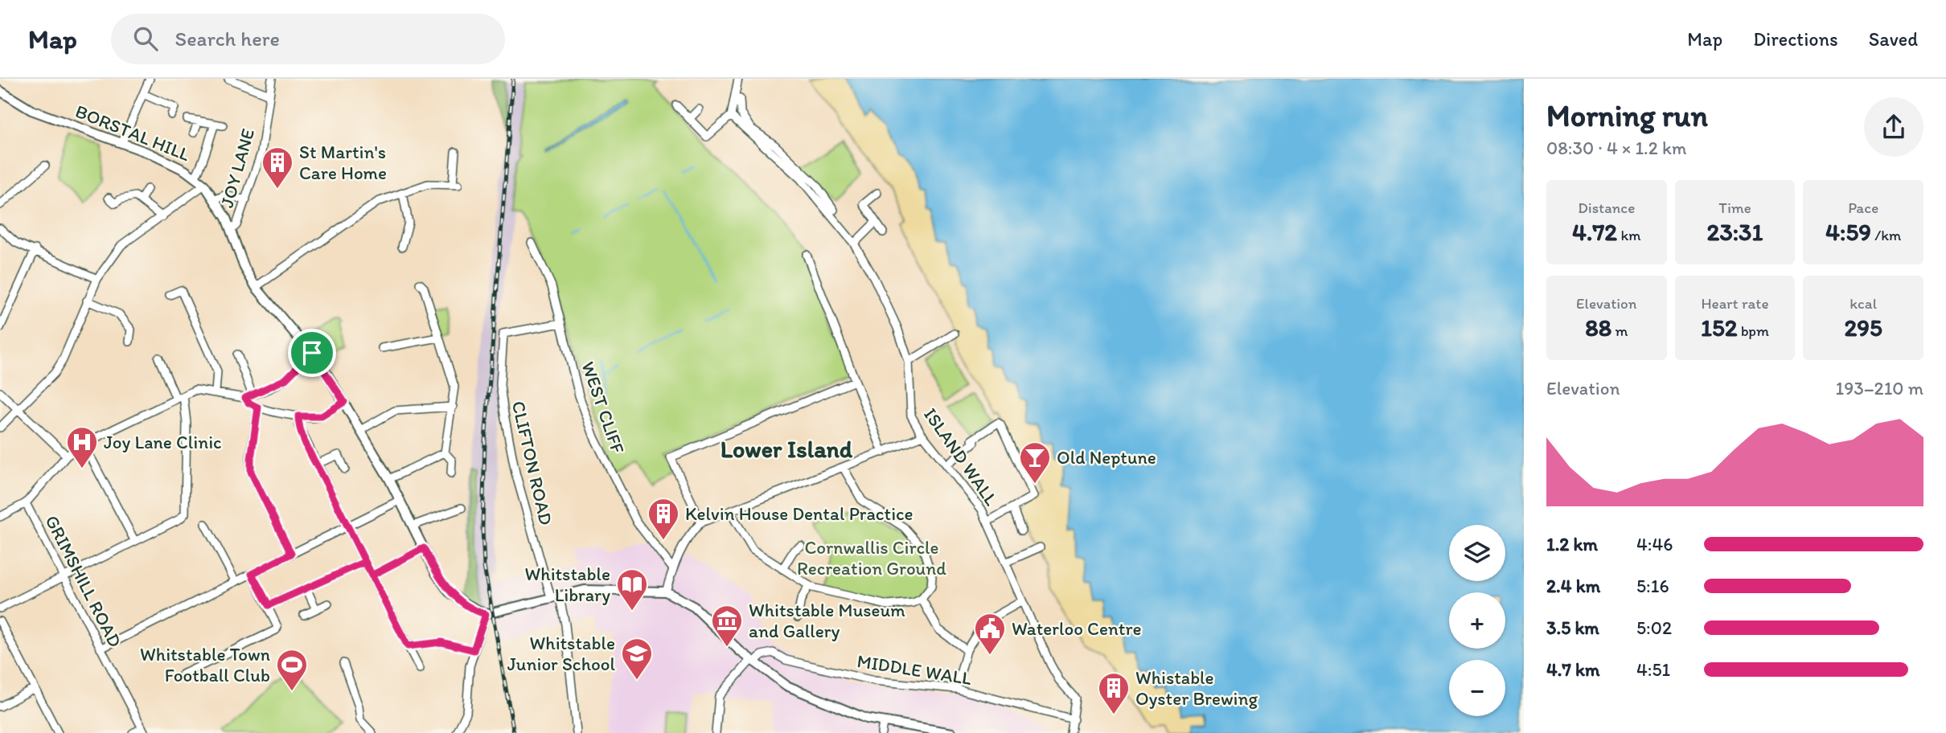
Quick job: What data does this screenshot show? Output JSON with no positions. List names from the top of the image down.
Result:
{
  "streets": {
    "main road": ["BORSTAL HILL"],
    "street": [
      "JOY LANE",
      "WEST CLIFF",
      "ISLAND WALL",
      "CLIFTON ROAD",
      "GRIMSHILL ROAD",
      "MIDDLE WALL"
    ]
  },
  "crossings": [
    ["BORSTAL HILL", "JOY LANE"],
    ["WEST CLIFF", "CLIFTON ROAD"],
    ["ISLAND WALL", "MIDDLE WALL"]
  ],
  "districts": ["Lower Island"],
  "parks": ["Cornwallis Circle Recreation Ground"],
  "places": {
    "building": ["St Martin's Care Home", "Kelvin House Dental Practice", "Whistable Oyster Brewing"],
    "hospital": ["Joy Lane Clinic"],
    "bar": ["Old Neptune"],
    "library": ["Whitstable Library"],
    "museum": ["Whitstable Museum and Gallery"],
    "public building": ["Waterloo Centre"],
    "school or university": ["Whitstable Junior School"],
    "sports": ["Whitstable Town Football Club"]
  },
  "page": {
    "header": "Map",
    "search": "Search here",
    "nav": ["Map", "Directions", "Saved"],
    "heading": ["Morning run", "08:30 · 4 × 1.2 km"],
    "stats": [
      ["Distance", "4.72 km"],
      ["Time", "23:31"],
      ["Pace", "4:59 /km"],
      ["Elevation", "88 m"],
      ["Heart rate", "152 bpm"],
      ["kcal", "295"]
    ],
    "chart": ["Elevation", "193–210 m"],
    "list": [
      {
        "name": "1.2 km",
        "note": "4:46"
      },
      {
        "name": "2.4 km",
        "note": "5:16"
      },
      {
        "name": "3.5 km",
        "note": "5:02"
      },
      {
        "name": "4.7 km",
        "note": "4:51"
      }
    ],
    "map_buttons": ["+", "−"]
  }
}
